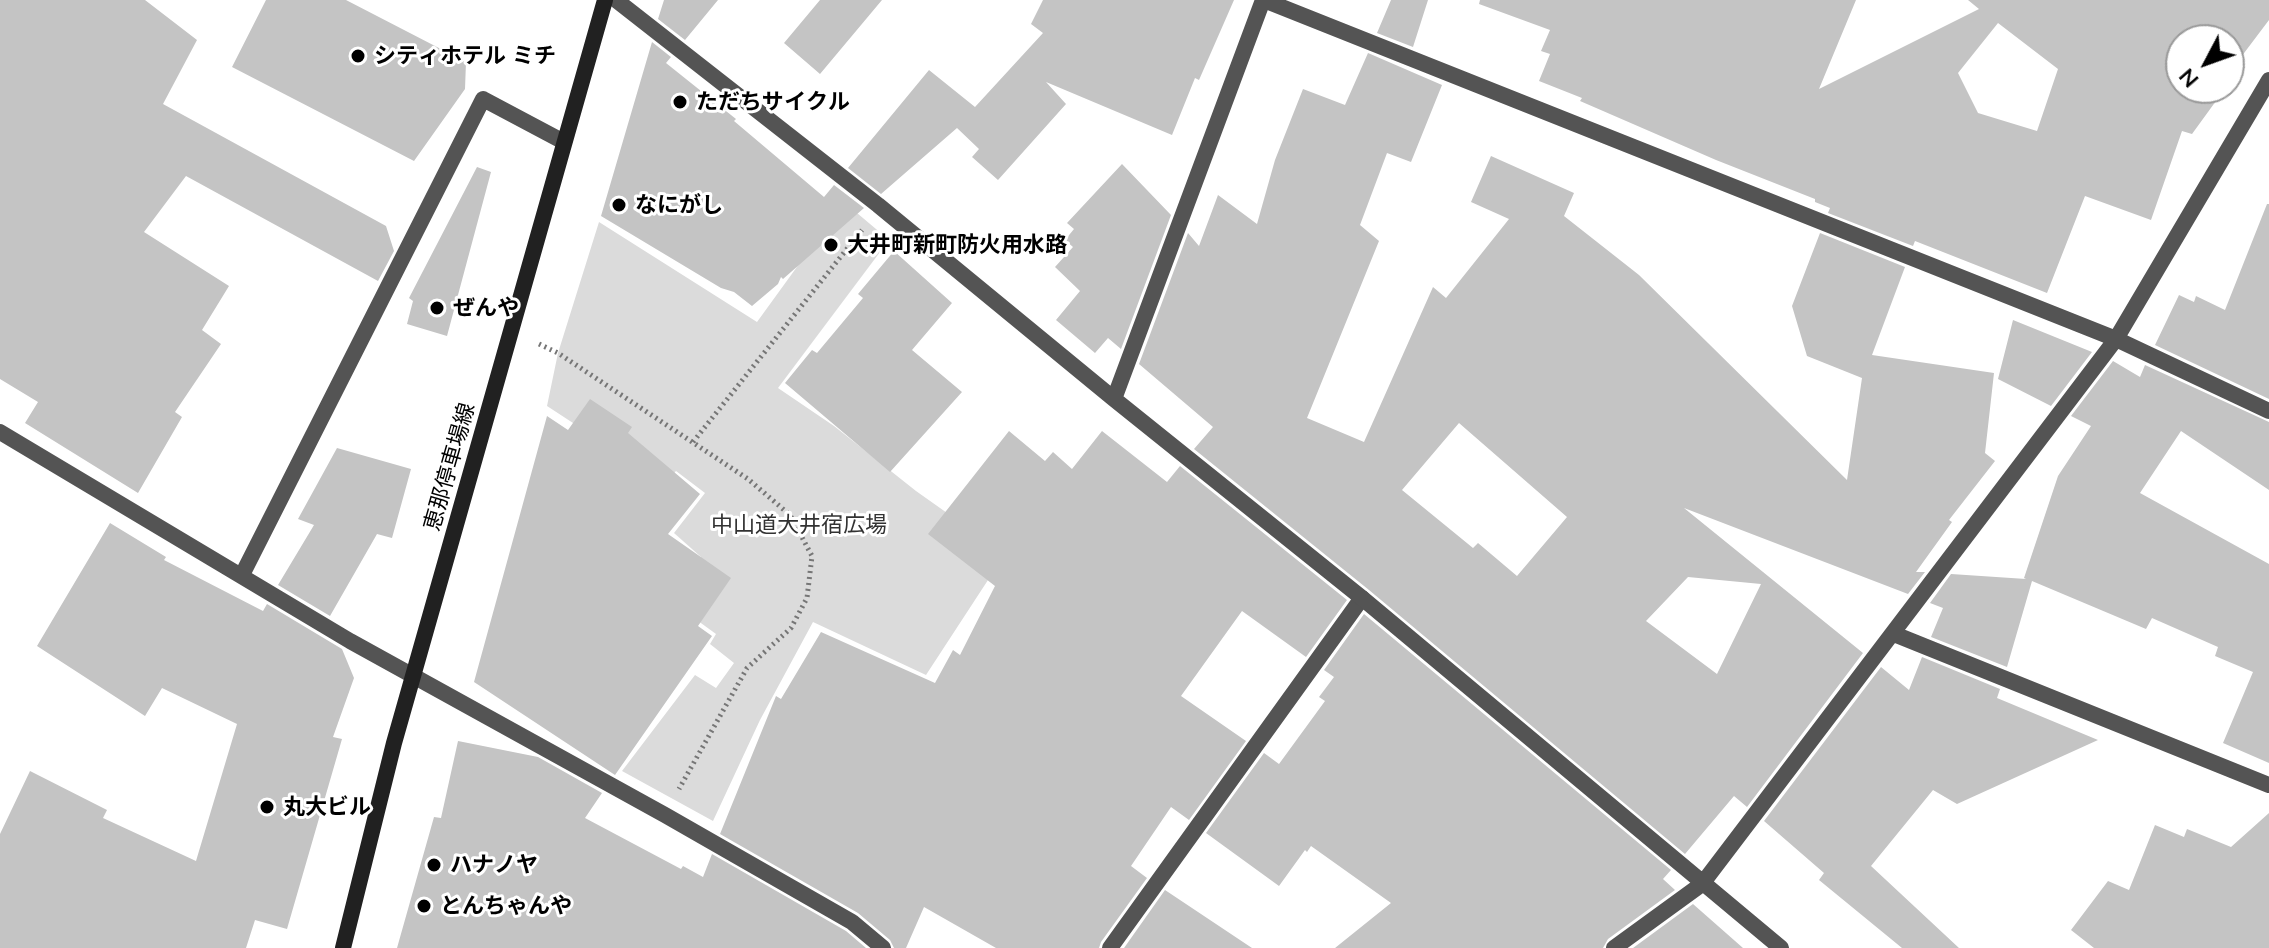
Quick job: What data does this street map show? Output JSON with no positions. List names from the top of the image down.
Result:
{
  "streets": {
    "main road": ["恵那停車場線"]
  },
  "parks": ["中山道大井宿広場"],
  "places": [
    "シティホテル ミチ",
    "ただちサイクル",
    "なにがし",
    "大井町新町防火用水路",
    "ぜんや",
    "丸大ビル",
    "ハナノヤ",
    "とんちゃんや"
  ],
  "north": "bottom left"
}
